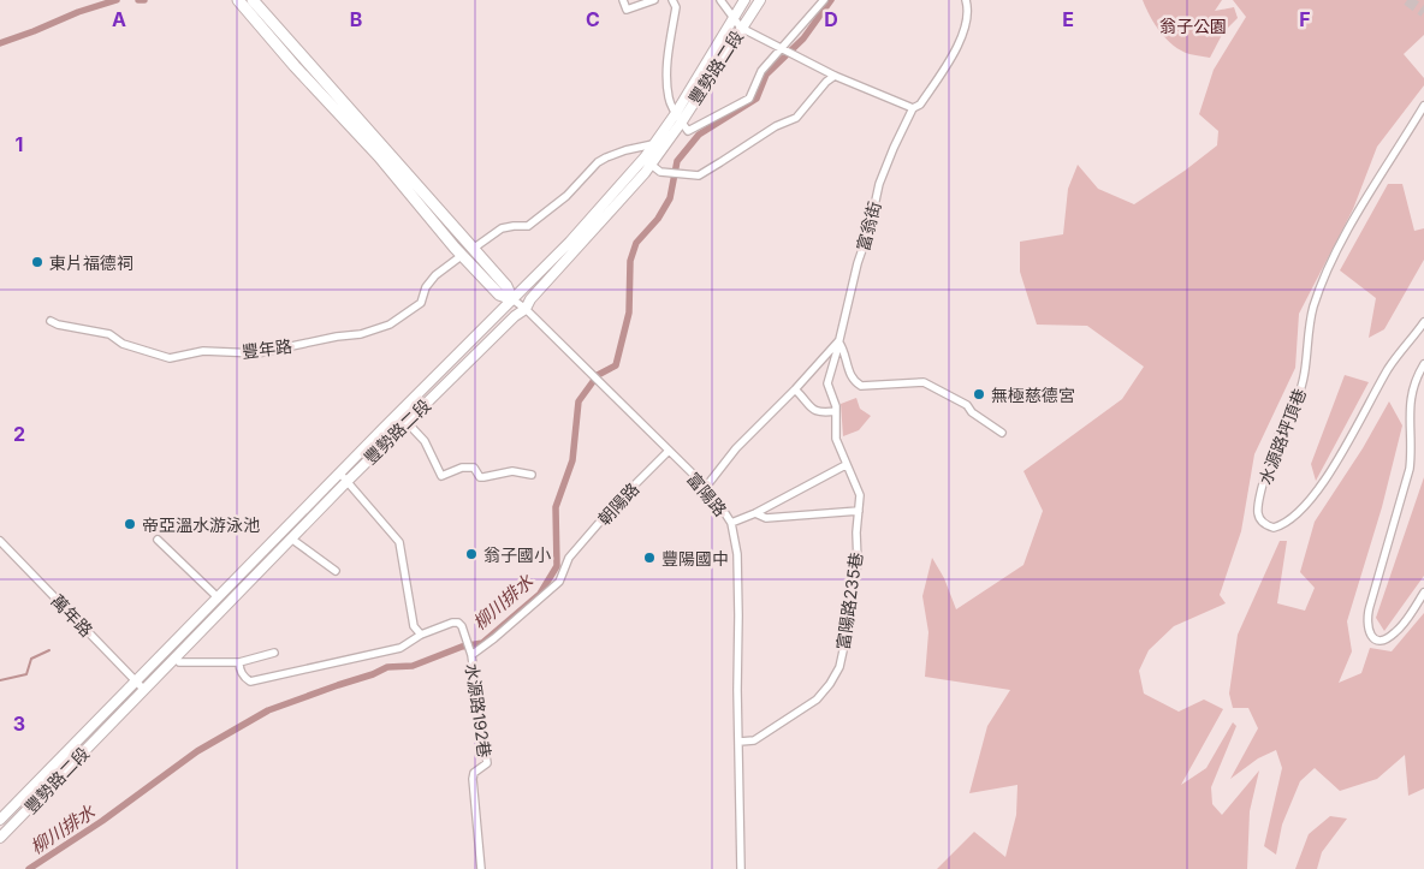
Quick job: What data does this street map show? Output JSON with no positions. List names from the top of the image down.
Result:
{
  "streets": {
    "main road": ["豐勢路二段"],
    "street": [
      "富翁街",
      "豐年路",
      "水源路坪頂巷",
      "富陽路",
      "朝陽路",
      "富陽路235巷",
      "萬年路",
      "水源路192巷"
    ]
  },
  "crossings": [
    ["豐勢路二段", "富陽路"],
    ["豐勢路二段", "萬年路"],
    ["富翁街", "富陽路"],
    ["富翁街", "富陽路235巷"],
    ["富陽路", "朝陽路"],
    ["富陽路", "富陽路235巷"],
    ["朝陽路", "水源路192巷"]
  ],
  "water": ["柳川排水"],
  "parks": ["翁子公園"],
  "places": [
    "東片福德祠",
    "無極慈德宮",
    "帝亞溫水游泳池",
    "翁子國小",
    "豐陽國中"
  ],
  "grid": {
    "columns": [
      "A",
      "B",
      "C",
      "D",
      "E",
      "F"
    ],
    "rows": ["1", "2", "3"]
  }
}
